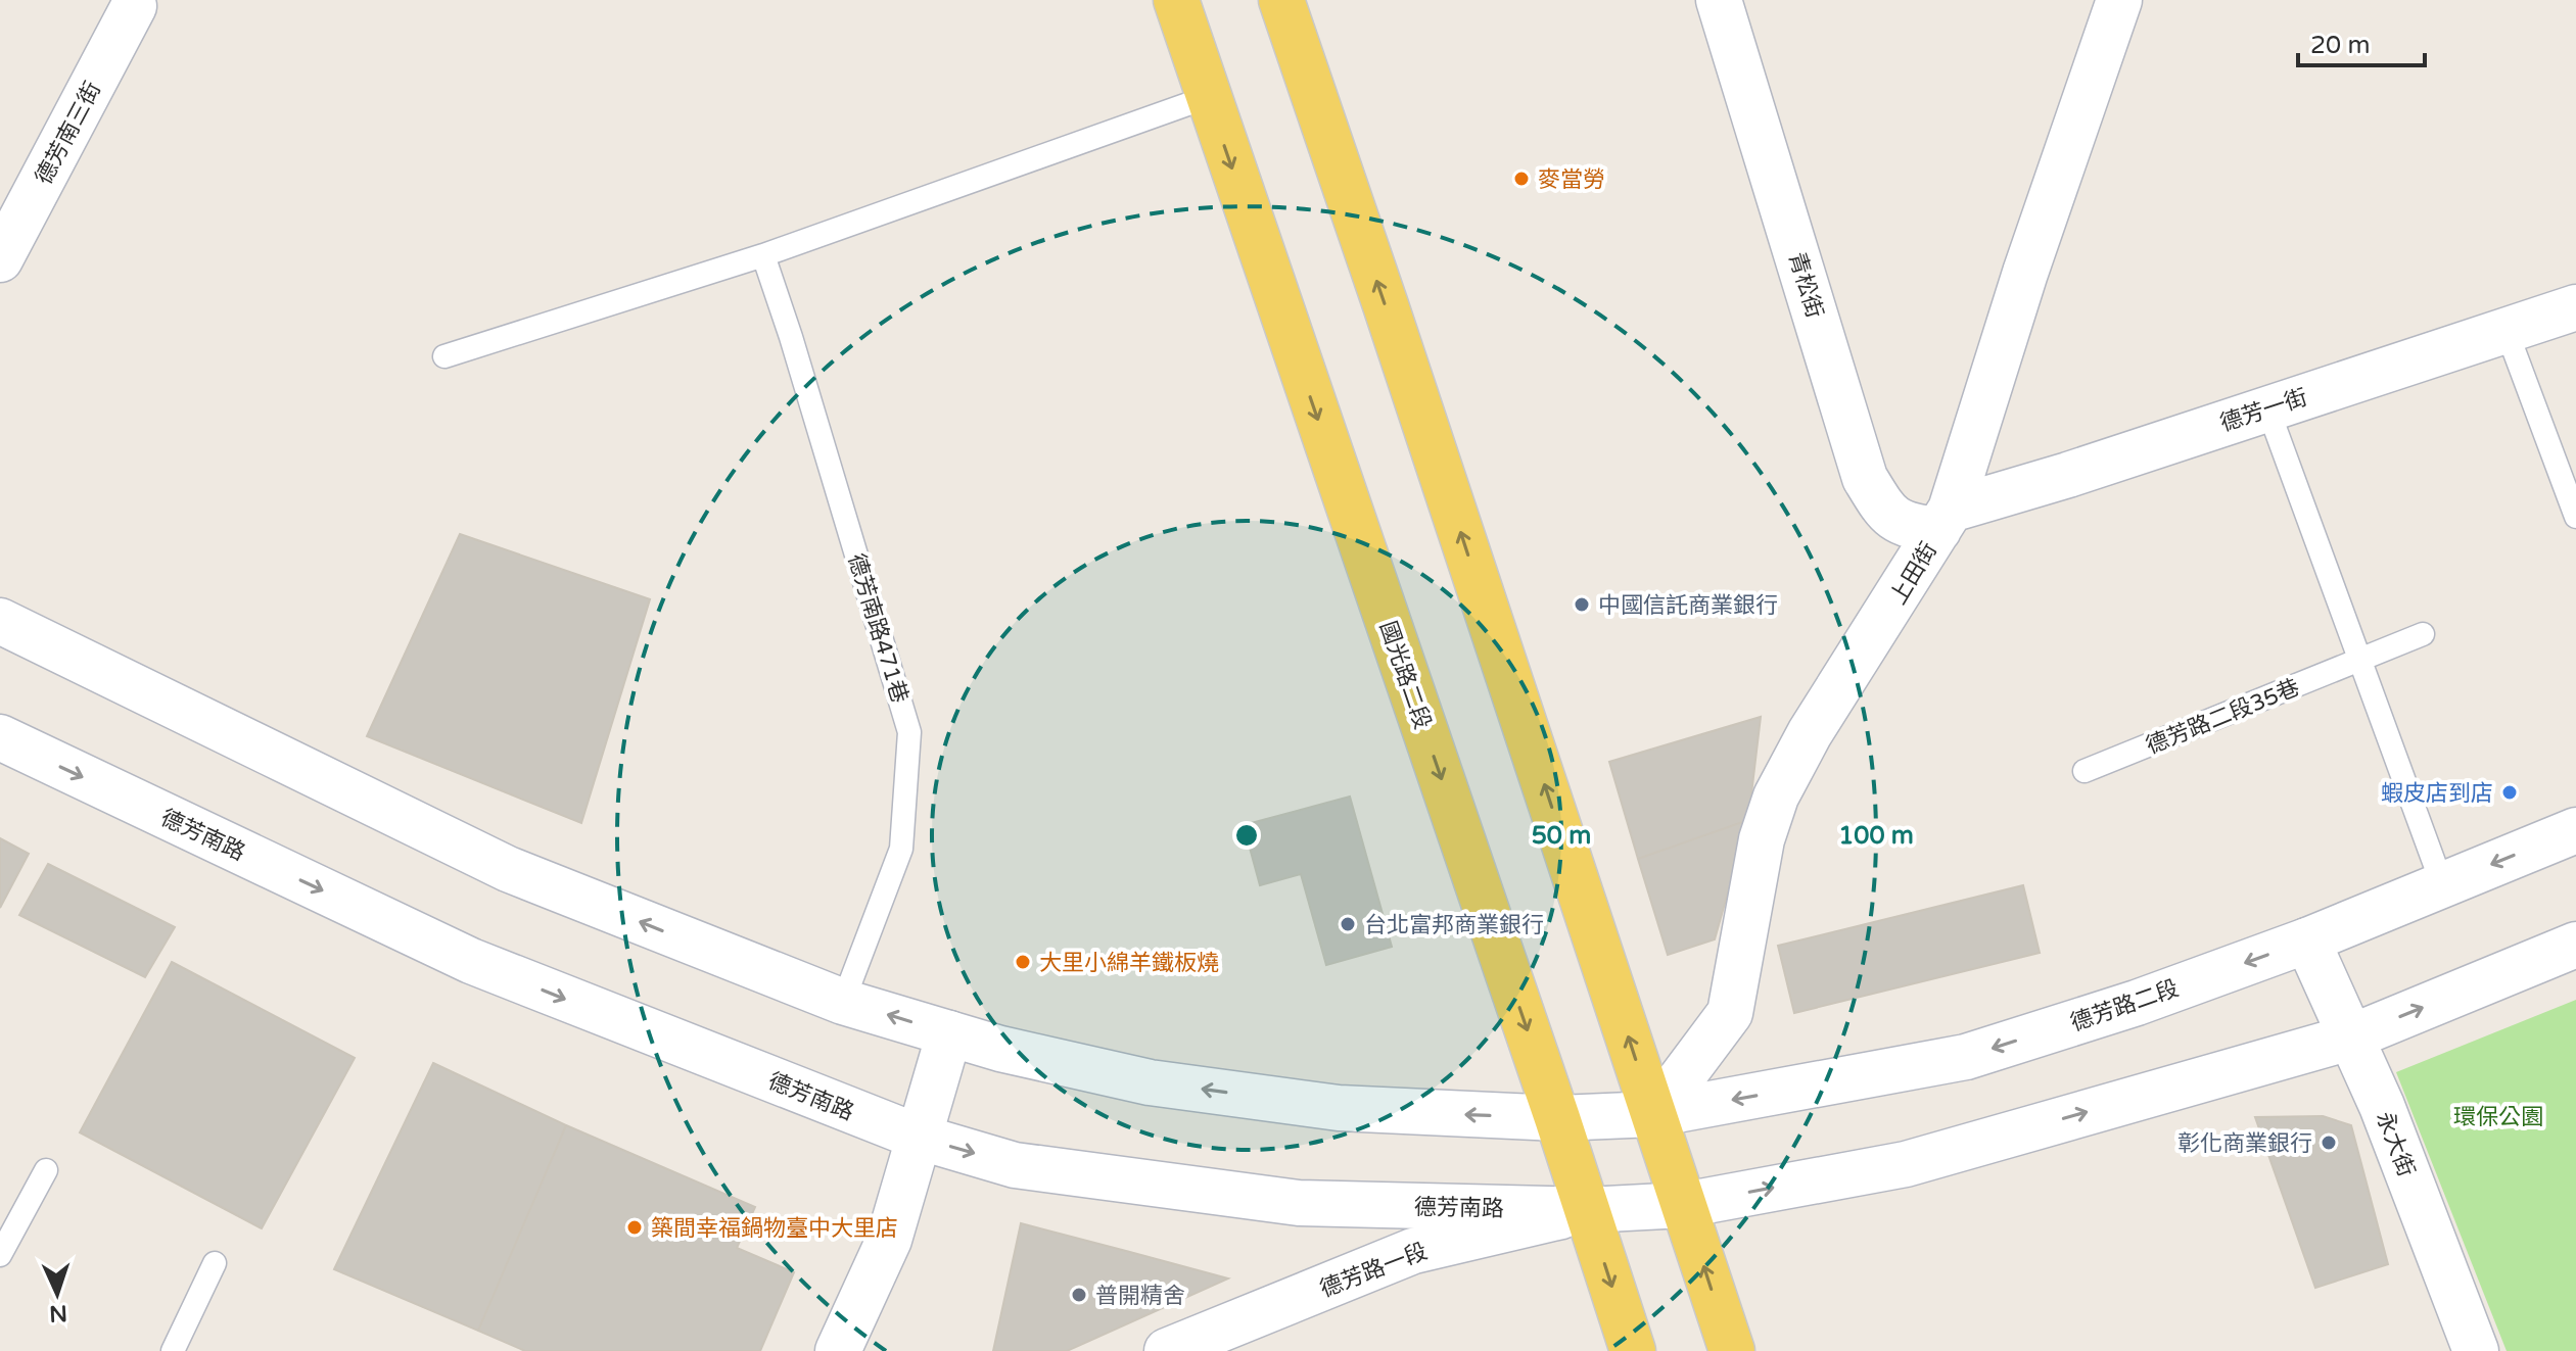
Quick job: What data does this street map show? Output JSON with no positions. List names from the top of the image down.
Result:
{
  "streets": {
    "main road": ["國光路二段"],
    "street": [
      "德芳南三街",
      "青松街",
      "德芳一街",
      "上田街",
      "德芳南路",
      "德芳路二段",
      "永大街",
      "德芳路一段"
    ],
    "lane": ["德芳南路471巷", "德芳路二段35巷"]
  },
  "crossings": [
    ["青松街", "德芳一街"],
    ["青松街", "上田街"],
    ["德芳一街", "上田街"],
    ["上田街", "德芳路二段"],
    ["國光路二段", "德芳南路"],
    ["國光路二段", "德芳路一段"],
    ["德芳南路", "德芳路一段"],
    ["德芳路二段", "永大街"]
  ],
  "parks": ["環保公園"],
  "places": [
    "麥當勞",
    "中國信託商業銀行",
    "蝦皮店到店",
    "台北富邦商業銀行",
    "大里小綿羊鐵板燒",
    "彰化商業銀行",
    "築間幸福鍋物臺中大里店",
    "普開精舍"
  ],
  "scale_bar": "20 m",
  "north": "bottom",
  "rings": ["50 m", "100 m"]
}
